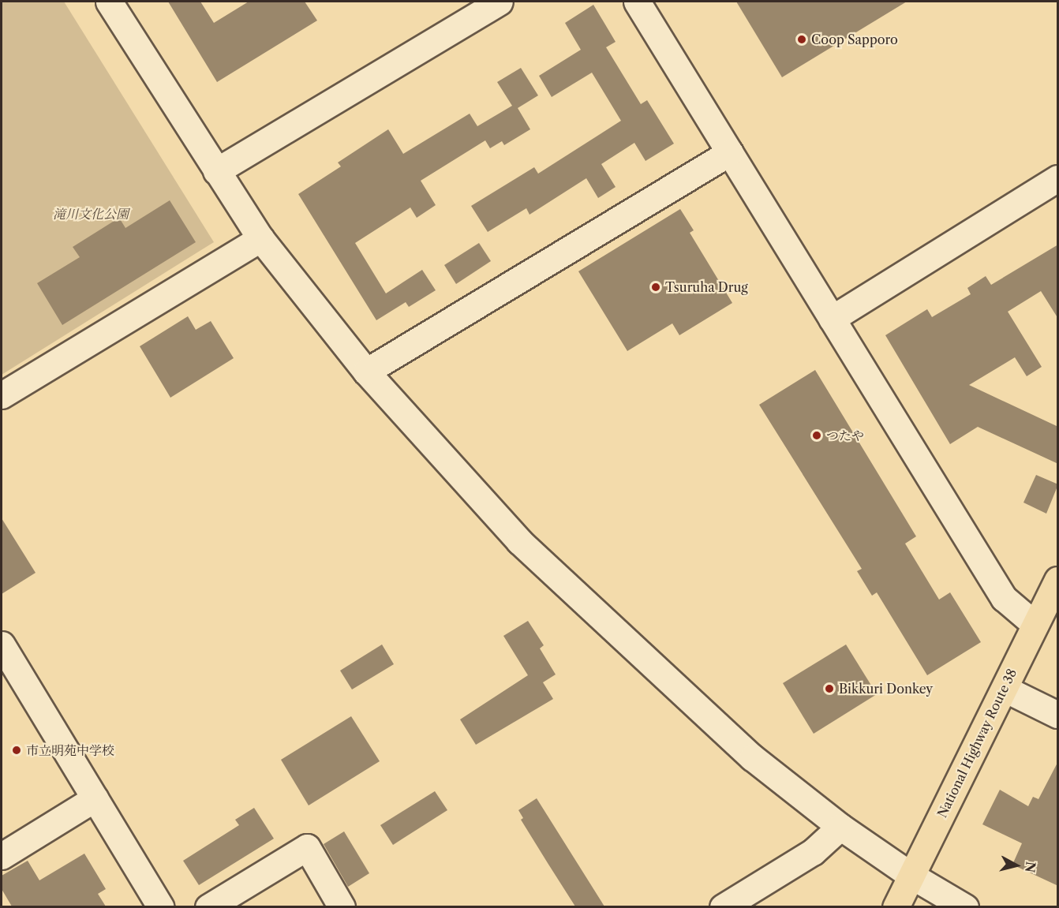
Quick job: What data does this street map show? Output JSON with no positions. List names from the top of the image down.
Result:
{
  "streets": {
    "highway": ["National Highway Route 38"]
  },
  "parks": ["滝川文化公園"],
  "places": [
    "Coop Sapporo",
    "Tsuruha Drug",
    "つたや",
    "Bikkuri Donkey",
    "市立明苑中学校"
  ],
  "north": "right"
}
